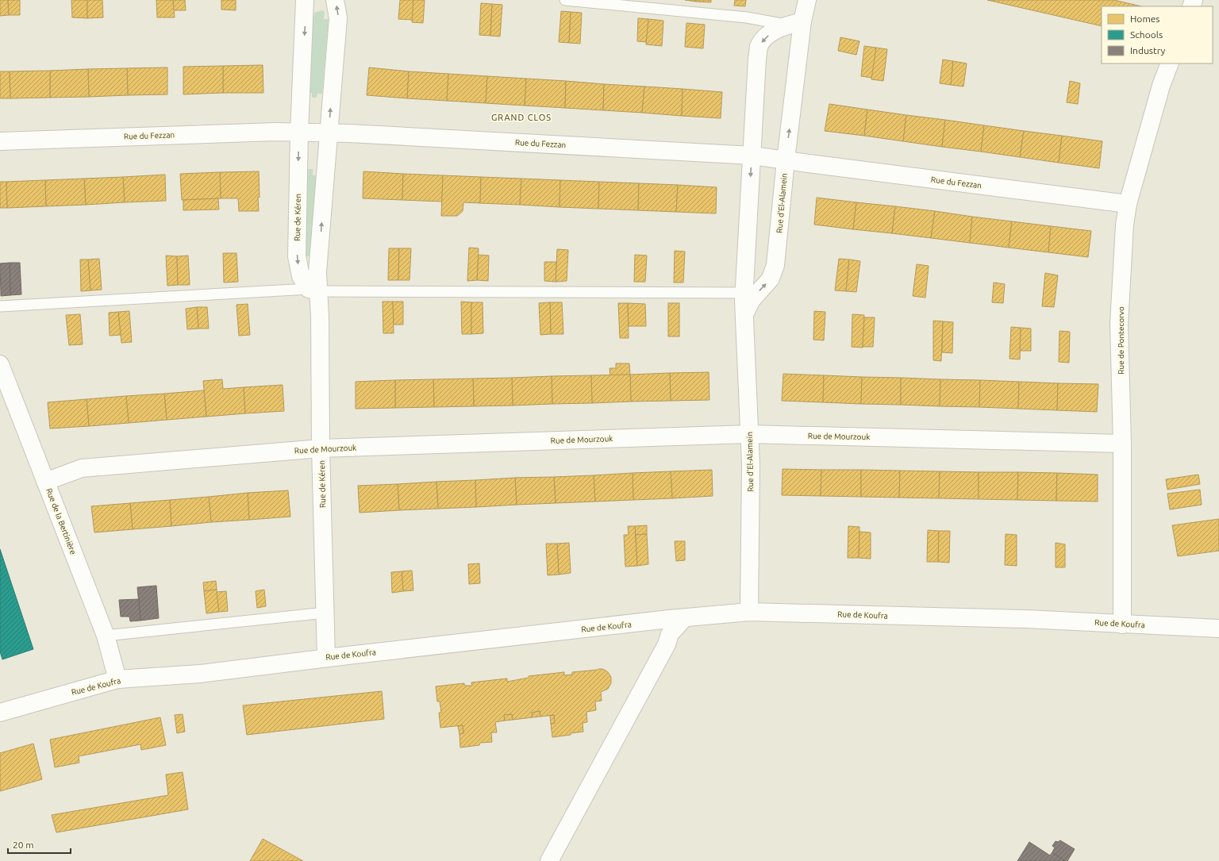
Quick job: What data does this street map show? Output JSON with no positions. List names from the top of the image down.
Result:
{
  "streets": {
    "street": [
      "Rue du Fezzan",
      "Rue d'El-Alamein",
      "Rue de Kéren",
      "Rue de Pontecorvo",
      "Rue de Mourzouk",
      "Rue de la Bertinière",
      "Rue de Koufra"
    ]
  },
  "crossings": [
    ["Rue du Fezzan", "Rue d'El-Alamein"],
    ["Rue du Fezzan", "Rue de Kéren"],
    ["Rue du Fezzan", "Rue de Pontecorvo"],
    ["Rue d'El-Alamein", "Rue de Mourzouk"],
    ["Rue d'El-Alamein", "Rue de Koufra"],
    ["Rue de Kéren", "Rue de Mourzouk"],
    ["Rue de Kéren", "Rue de Koufra"],
    ["Rue de Pontecorvo", "Rue de Mourzouk"],
    ["Rue de Pontecorvo", "Rue de Koufra"],
    ["Rue de Mourzouk", "Rue de la Bertinière"],
    ["Rue de la Bertinière", "Rue de Koufra"]
  ],
  "districts": ["GRAND CLOS"],
  "legend": ["Homes", "Schools", "Industry"],
  "scale_bar": "20 m"
}
